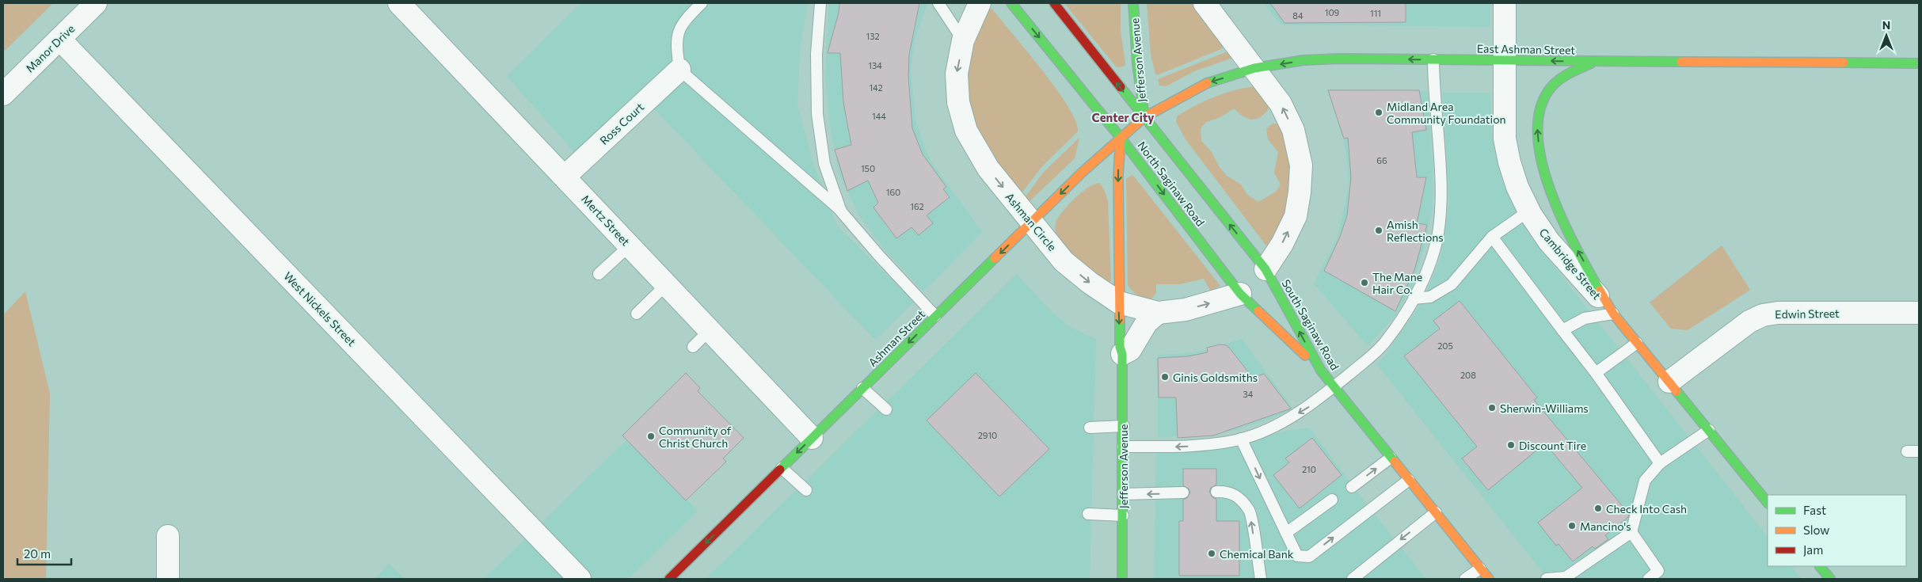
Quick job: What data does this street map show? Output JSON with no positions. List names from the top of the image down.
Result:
{
  "streets": {
    "street": [
      "Manor Drive",
      "East Ashman Street",
      "Jefferson Avenue",
      "Ross Court",
      "North Saginaw Road",
      "Mertz Street",
      "Ashman Circle",
      "Cambridge Street",
      "West Nickels Street",
      "Edwin Street",
      "South Saginaw Road",
      "Ashman Street"
    ]
  },
  "crossings": [
    ["Manor Drive", "West Nickels Street"],
    ["East Ashman Street", "Jefferson Avenue"],
    ["East Ashman Street", "Cambridge Street"],
    ["East Ashman Street", "South Saginaw Road"],
    ["East Ashman Street", "Ashman Street"],
    ["Jefferson Avenue", "North Saginaw Road"],
    ["Jefferson Avenue", "Ashman Circle"],
    ["Jefferson Avenue", "South Saginaw Road"],
    ["Jefferson Avenue", "Ashman Street"],
    ["Ross Court", "Mertz Street"],
    ["North Saginaw Road", "Ashman Circle"],
    ["North Saginaw Road", "South Saginaw Road"],
    ["North Saginaw Road", "Ashman Street"],
    ["Mertz Street", "Ashman Street"],
    ["Ashman Circle", "Ashman Street"],
    ["Cambridge Street", "Edwin Street"],
    ["South Saginaw Road", "Ashman Street"]
  ],
  "one_way": [
    "East Ashman Street",
    "Jefferson Avenue",
    "Ashman Circle",
    "South Saginaw Road",
    "Ashman Street"
  ],
  "districts": ["Center City"],
  "places": [
    "Midland Area Community Foundation",
    "Amish Reflections",
    "The Mane Hair Co.",
    "Ginis Goldsmiths",
    "Sherwin-Williams",
    "Community of Christ Church",
    "Discount Tire",
    "Check Into Cash",
    "Mancino's",
    "Chemical Bank"
  ],
  "house_numbers": [
    "109",
    "111",
    "84",
    "132",
    "134",
    "142",
    "144",
    "66",
    "150",
    "160",
    "162",
    "205",
    "208",
    "34",
    "2910",
    "210"
  ],
  "legend": ["Fast", "Slow", "Jam"],
  "scale_bar": "20 m",
  "north": "top"
}
